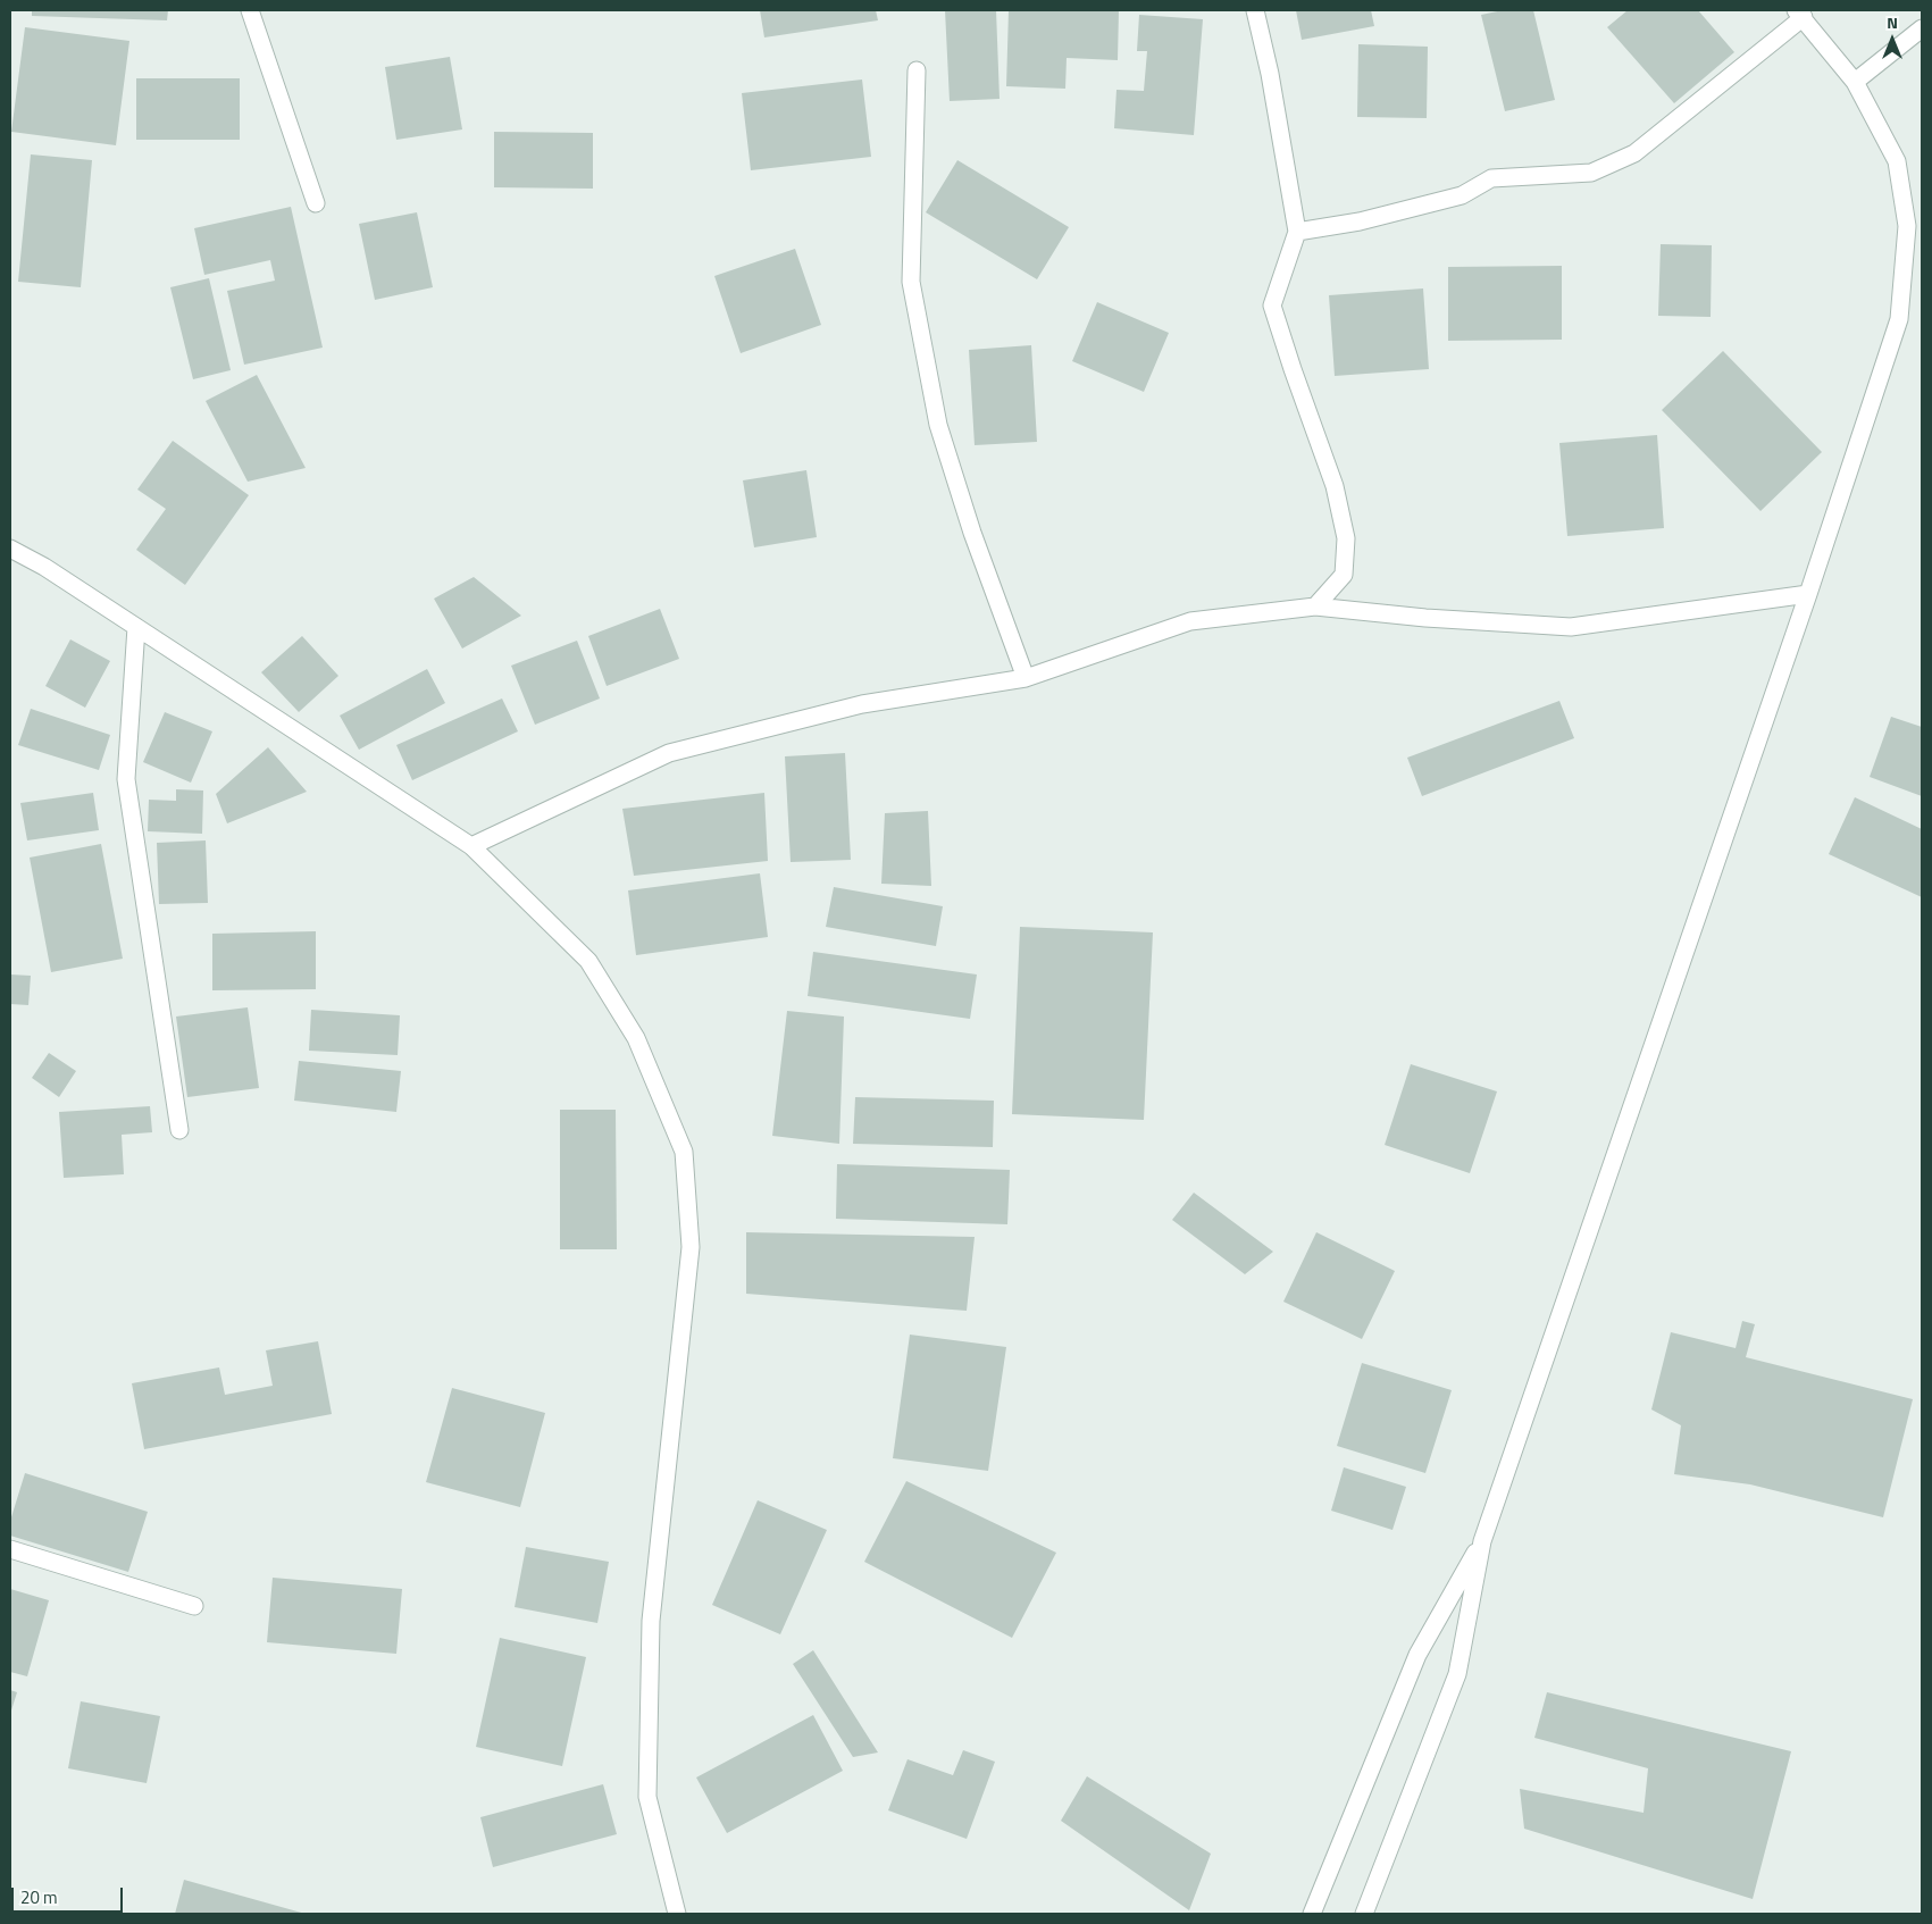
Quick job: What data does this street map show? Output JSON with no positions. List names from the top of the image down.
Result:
{
  "scale_bar": "20 m",
  "north": "top"
}
